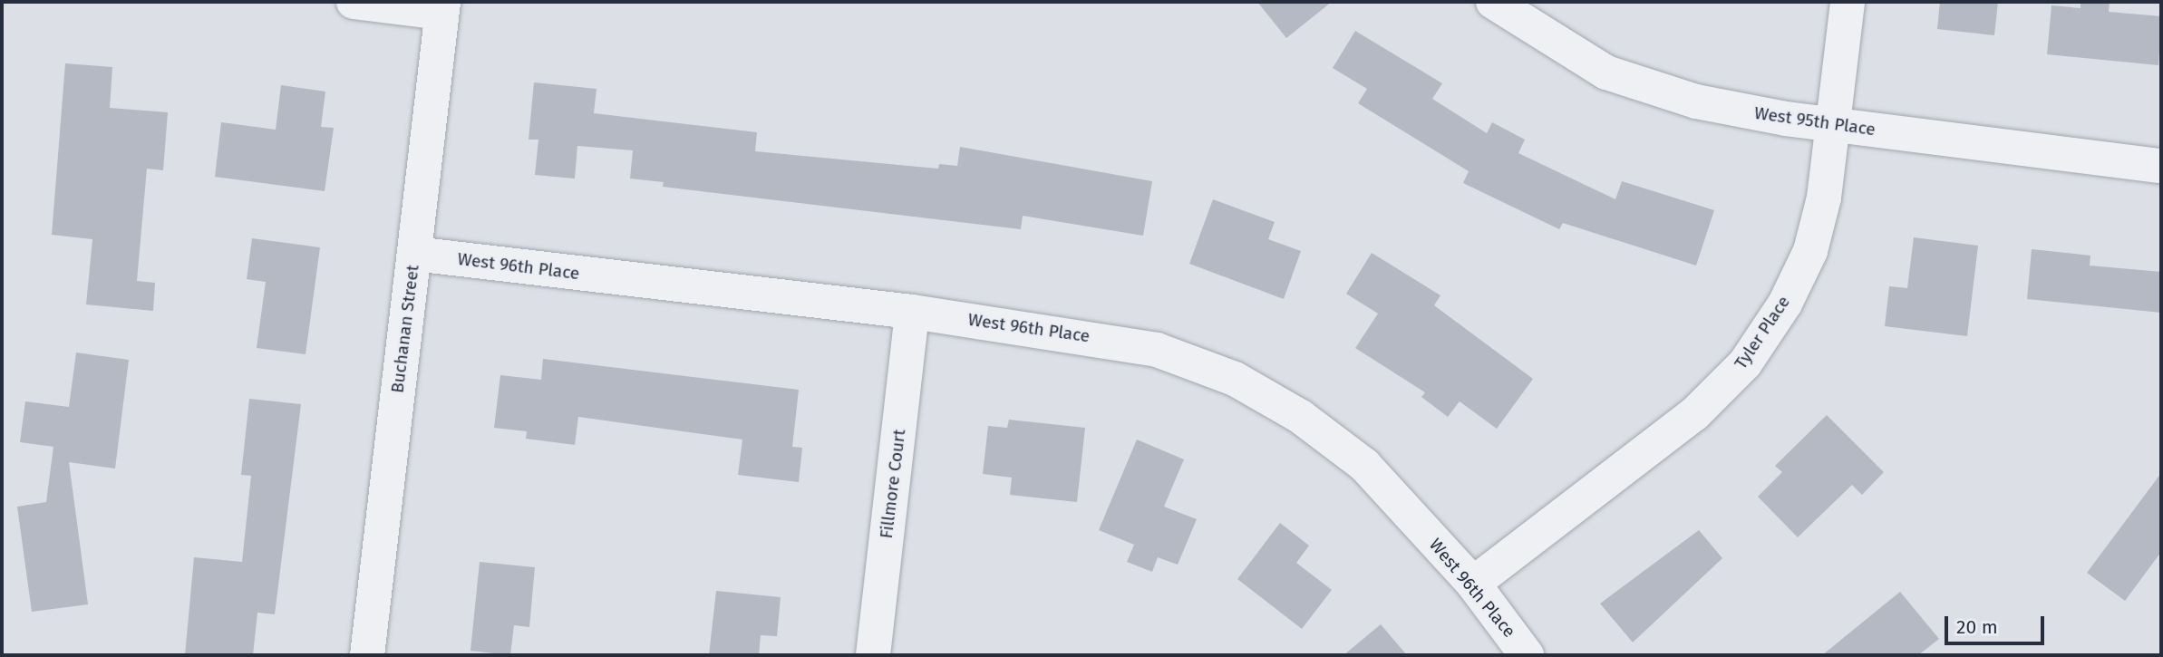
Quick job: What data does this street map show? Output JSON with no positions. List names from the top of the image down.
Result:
{
  "streets": {
    "street": [
      "West 95th Place",
      "West 96th Place",
      "Buchanan Street",
      "Tyler Place",
      "Fillmore Court"
    ]
  },
  "crossings": [
    ["West 95th Place", "Tyler Place"],
    ["West 96th Place", "Buchanan Street"],
    ["West 96th Place", "Tyler Place"],
    ["West 96th Place", "Fillmore Court"]
  ],
  "scale_bar": "20 m"
}
